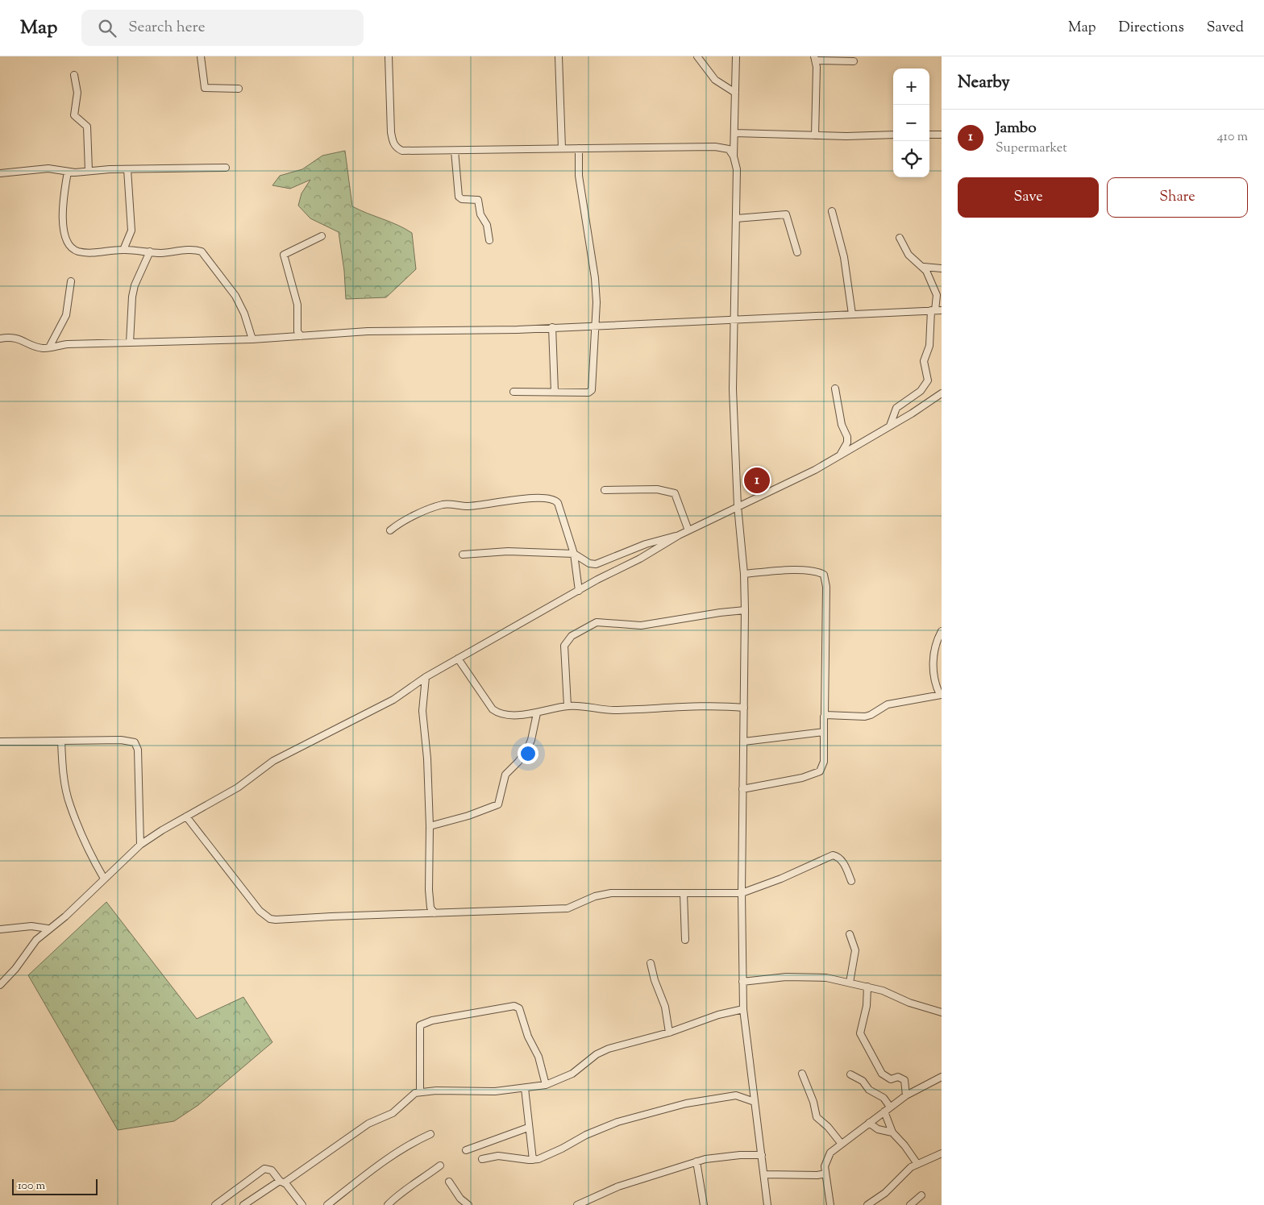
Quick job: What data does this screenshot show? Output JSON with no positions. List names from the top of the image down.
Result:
{
  "scale_bar": "100 m",
  "page": {
    "header": "Map",
    "search": "Search here",
    "nav": ["Map", "Directions", "Saved"],
    "heading": "Nearby",
    "map_buttons": ["+", "−"],
    "list": [
      {
        "mark": "1",
        "name": "Jambo",
        "note": "Supermarket",
        "value": "410 m"
      }
    ],
    "buttons": ["Save", "Share"],
    "pins": "1",
    "scale": "100 m"
  }
}
